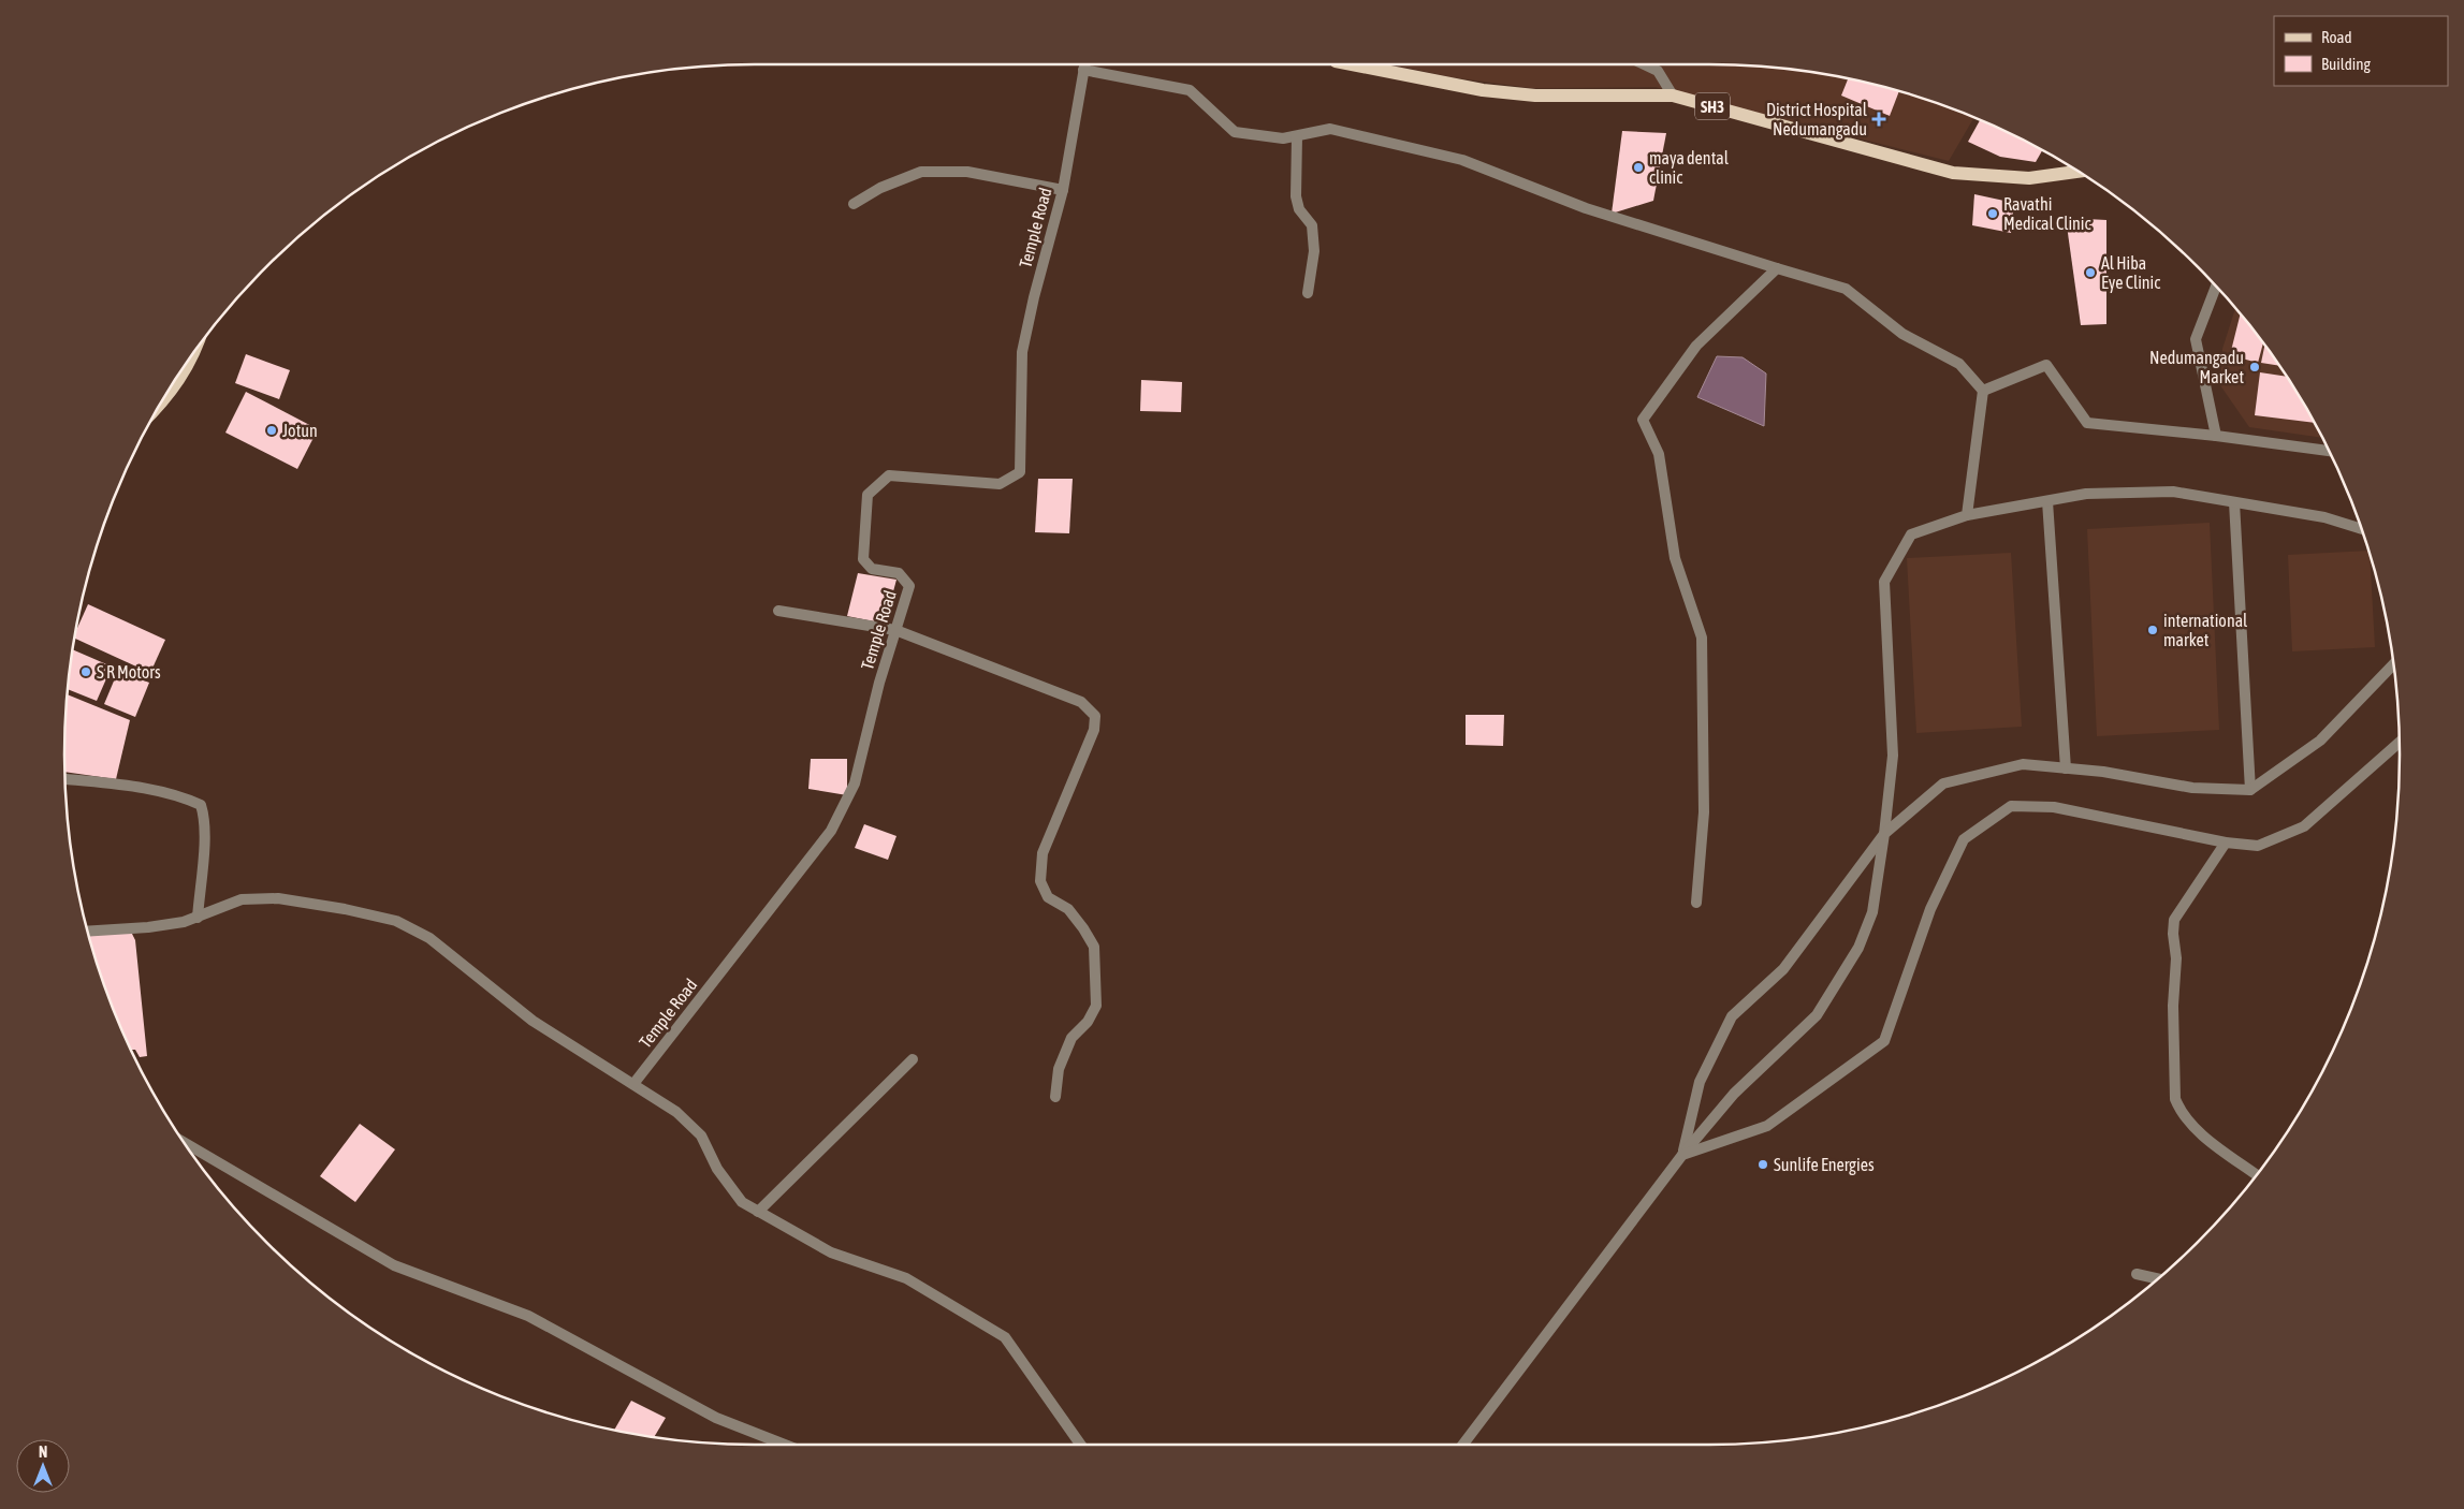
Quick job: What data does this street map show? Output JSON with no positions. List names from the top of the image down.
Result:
{
  "streets": {
    "main road": ["SH3"],
    "street": ["Temple Road"]
  },
  "places": {
    "health": ["District Hospital Nedumangadu"],
    "other": [
      "maya dental clinic",
      "Ravathi Medical Clinic",
      "Al Hiba Eye Clinic",
      "Nedumangadu Market",
      "Jotun",
      "international market",
      "S R Motors",
      "Sunlife Energies"
    ]
  },
  "legend": ["Road", "Building"],
  "north": "top"
}
